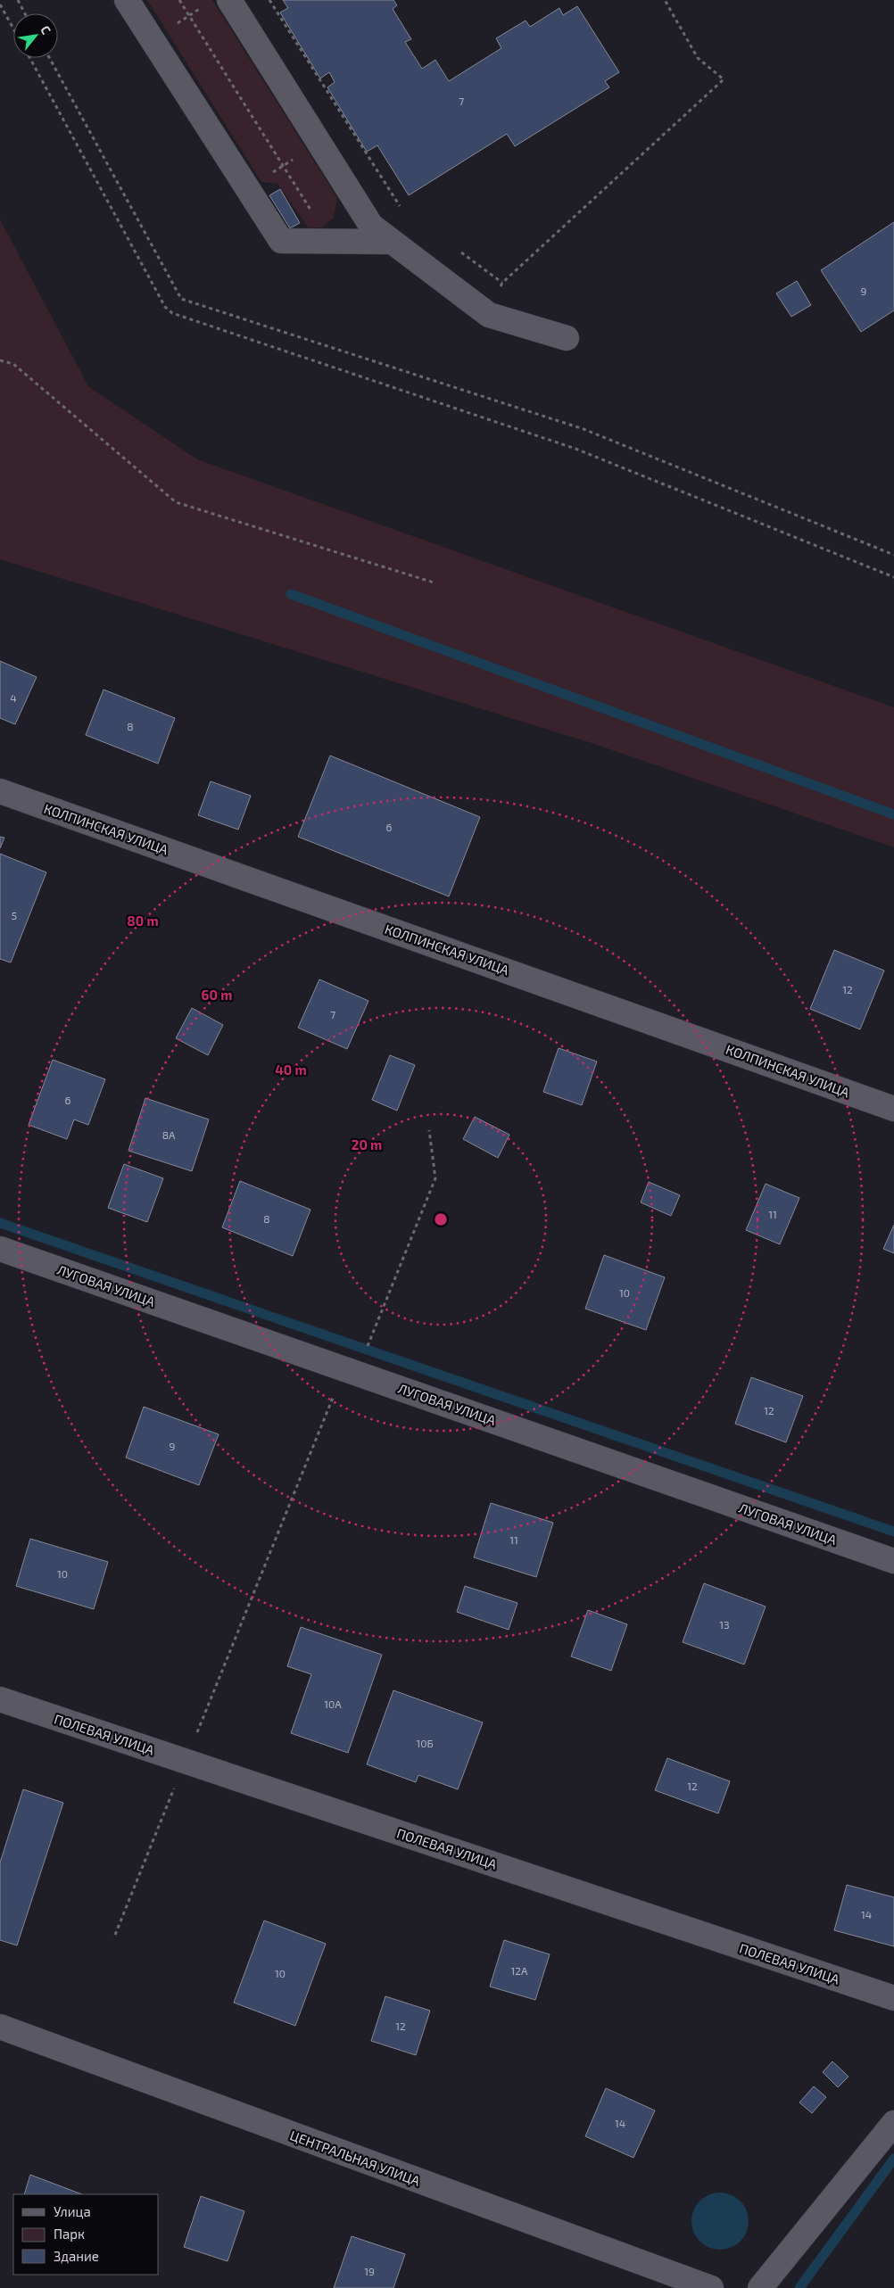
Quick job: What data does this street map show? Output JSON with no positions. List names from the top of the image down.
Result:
{
  "streets": {
    "street": [
      "КОЛПИНСКАЯ УЛИЦА",
      "ЛУГОВАЯ УЛИЦА",
      "ПОЛЕВАЯ УЛИЦА",
      "ЦЕНТРАЛЬНАЯ УЛИЦА"
    ]
  },
  "house_numbers": [
    "7",
    "9",
    "4",
    "8",
    "6",
    "5",
    "12",
    "7",
    "6",
    "8А",
    "11",
    "8",
    "10",
    "12",
    "9",
    "11",
    "10",
    "13",
    "10А",
    "10Б",
    "12",
    "14",
    "12А",
    "10",
    "12",
    "14",
    "19"
  ],
  "legend": ["Улица", "Парк", "Здание"],
  "north": "top right",
  "rings": [
    "80 m",
    "60 m",
    "40 m",
    "20 m"
  ]
}
